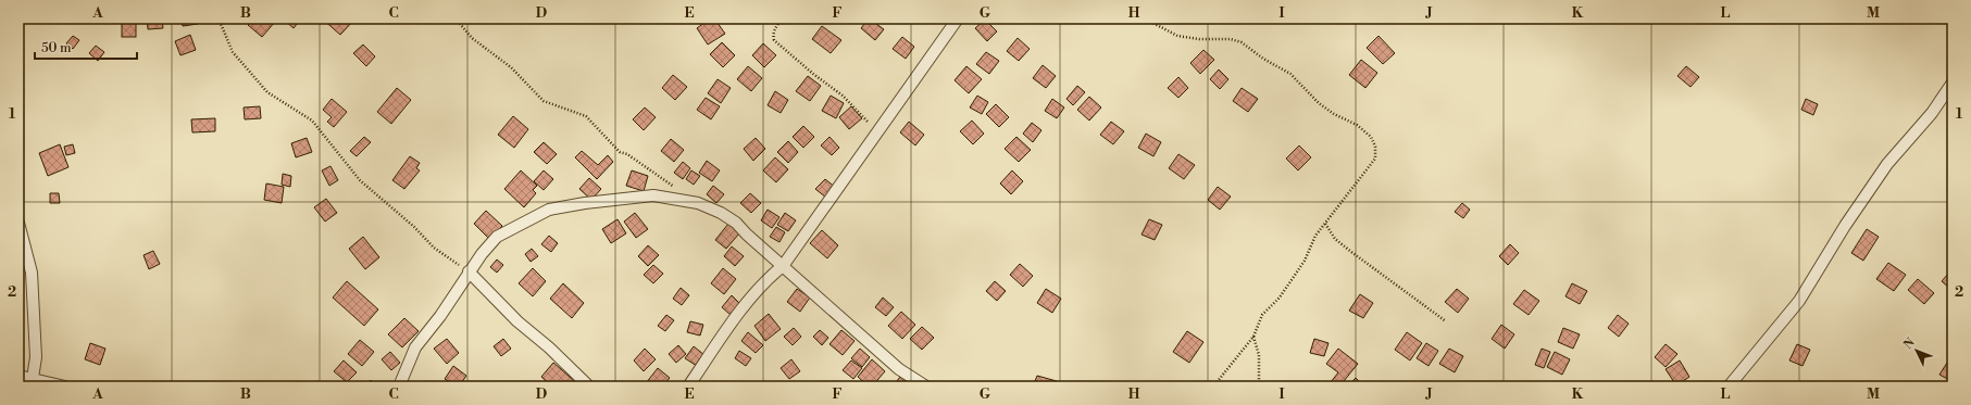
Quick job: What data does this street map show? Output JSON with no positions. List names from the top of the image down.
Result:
{
  "scale_bar": "50 m",
  "north": "top left",
  "grid": {
    "columns": [
      "A",
      "B",
      "C",
      "D",
      "E",
      "F",
      "G",
      "H",
      "I",
      "J",
      "K",
      "L",
      "M"
    ],
    "rows": ["1", "2"]
  }
}
